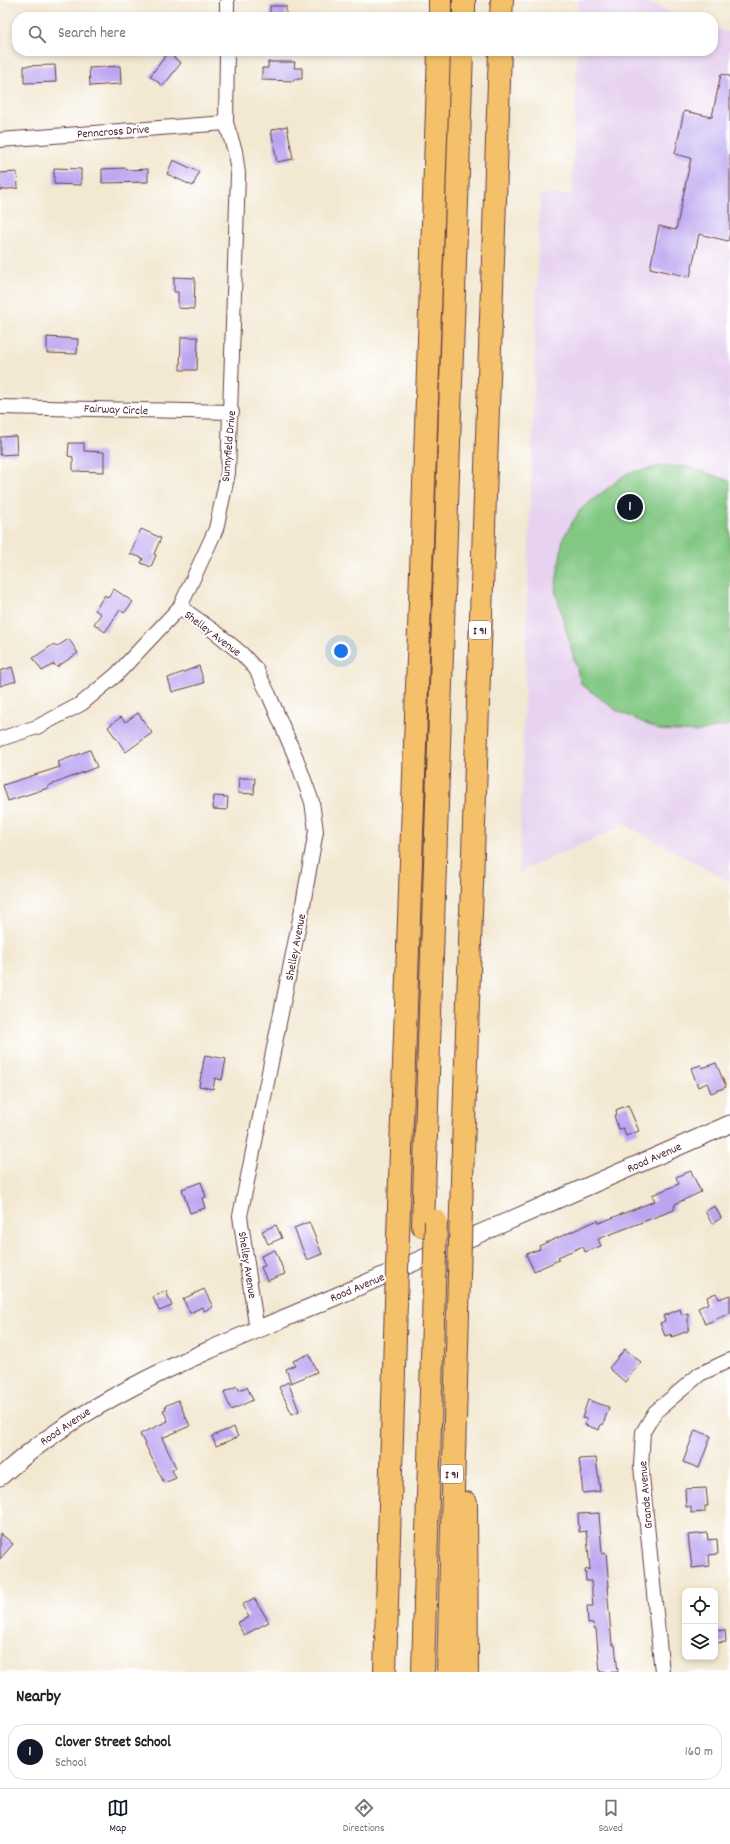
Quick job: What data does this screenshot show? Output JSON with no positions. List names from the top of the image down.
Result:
{
  "streets": {
    "highway": ["I 91"],
    "street": [
      "Penncross Drive",
      "Fairway Circle",
      "Sunnyfield Drive",
      "Shelley Avenue",
      "Rood Avenue",
      "Grande Avenue"
    ]
  },
  "crossings": [
    ["Penncross Drive", "Sunnyfield Drive"],
    ["Fairway Circle", "Sunnyfield Drive"],
    ["Sunnyfield Drive", "Shelley Avenue"],
    ["Shelley Avenue", "Rood Avenue"]
  ],
  "page": {
    "search": "Search here",
    "pins": "1",
    "heading": "Nearby",
    "list": [
      {
        "mark": "1",
        "name": "Clover Street School",
        "note": "School",
        "value": "160 m"
      }
    ],
    "nav": ["Map", "Directions", "Saved"]
  }
}
